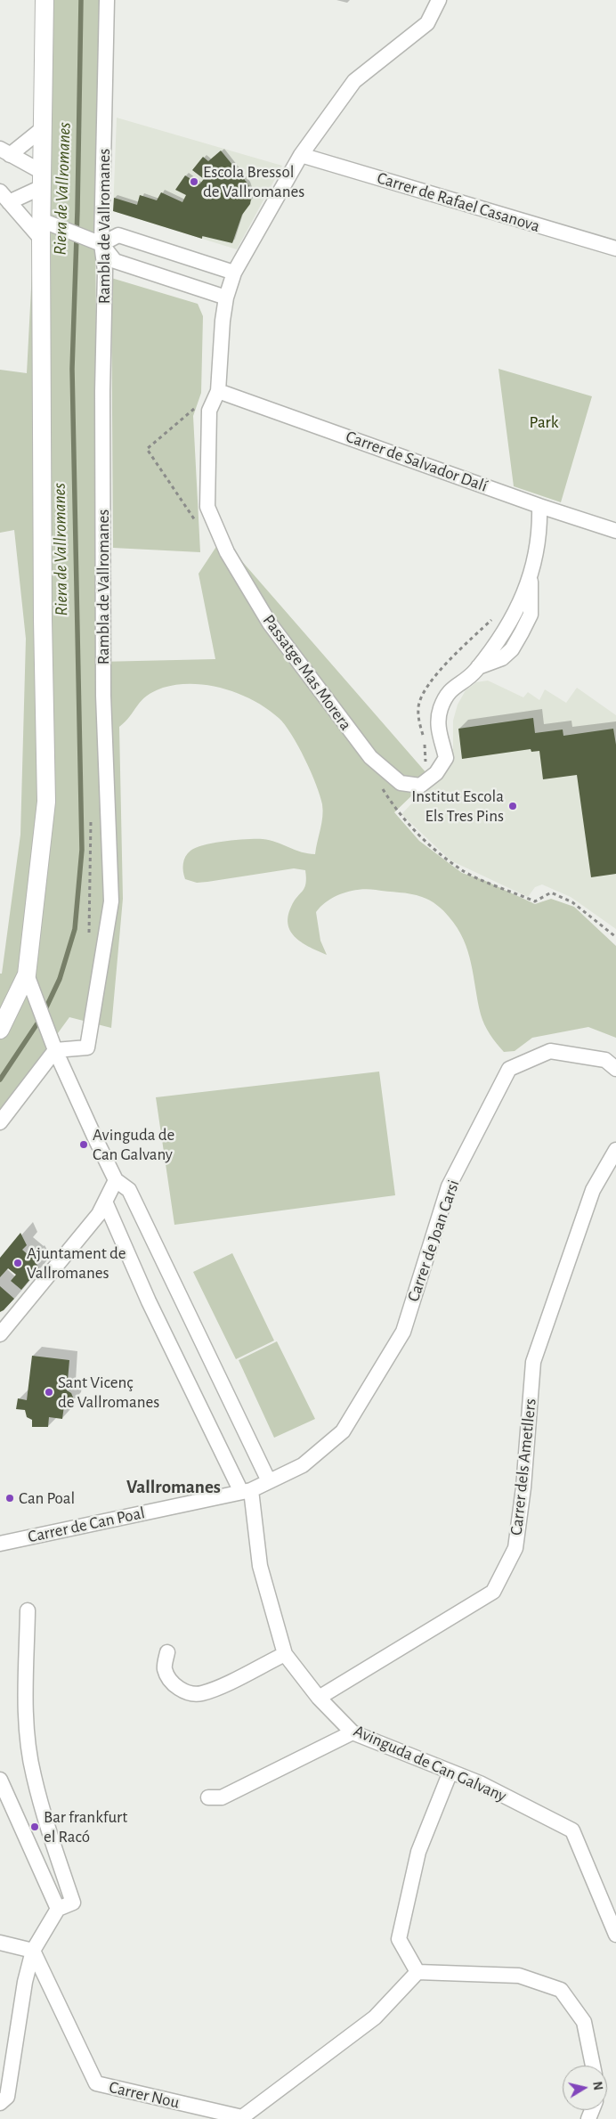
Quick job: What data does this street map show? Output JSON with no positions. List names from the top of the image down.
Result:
{
  "streets": {
    "street": [
      "Carrer de Rafael Casanova",
      "Rambla de Vallromanes",
      "Carrer de Salvador Dalí",
      "Passatge Mas Morera",
      "Carrer de Joan Carsi",
      "Carrer dels Ametllers",
      "Carrer de Can Poal",
      "Avinguda de Can Galvany",
      "Carrer Nou"
    ]
  },
  "crossings": [
    ["Carrer de Rafael Casanova", "Passatge Mas Morera"],
    ["Carrer de Salvador Dalí", "Passatge Mas Morera"],
    ["Carrer dels Ametllers", "Avinguda de Can Galvany"],
    ["Carrer de Can Poal", "Avinguda de Can Galvany"]
  ],
  "districts": ["Vallromanes"],
  "water": ["Riera de Vallromanes"],
  "parks": ["Park"],
  "places": [
    "Escola Bressol de Vallromanes",
    "Institut Escola Els Tres Pins",
    "Avinguda de Can Galvany",
    "Ajuntament de Vallromanes",
    "Sant Vicenç de Vallromanes",
    "Can Poal",
    "Bar frankfurt el Racó"
  ],
  "north": "right"
}
